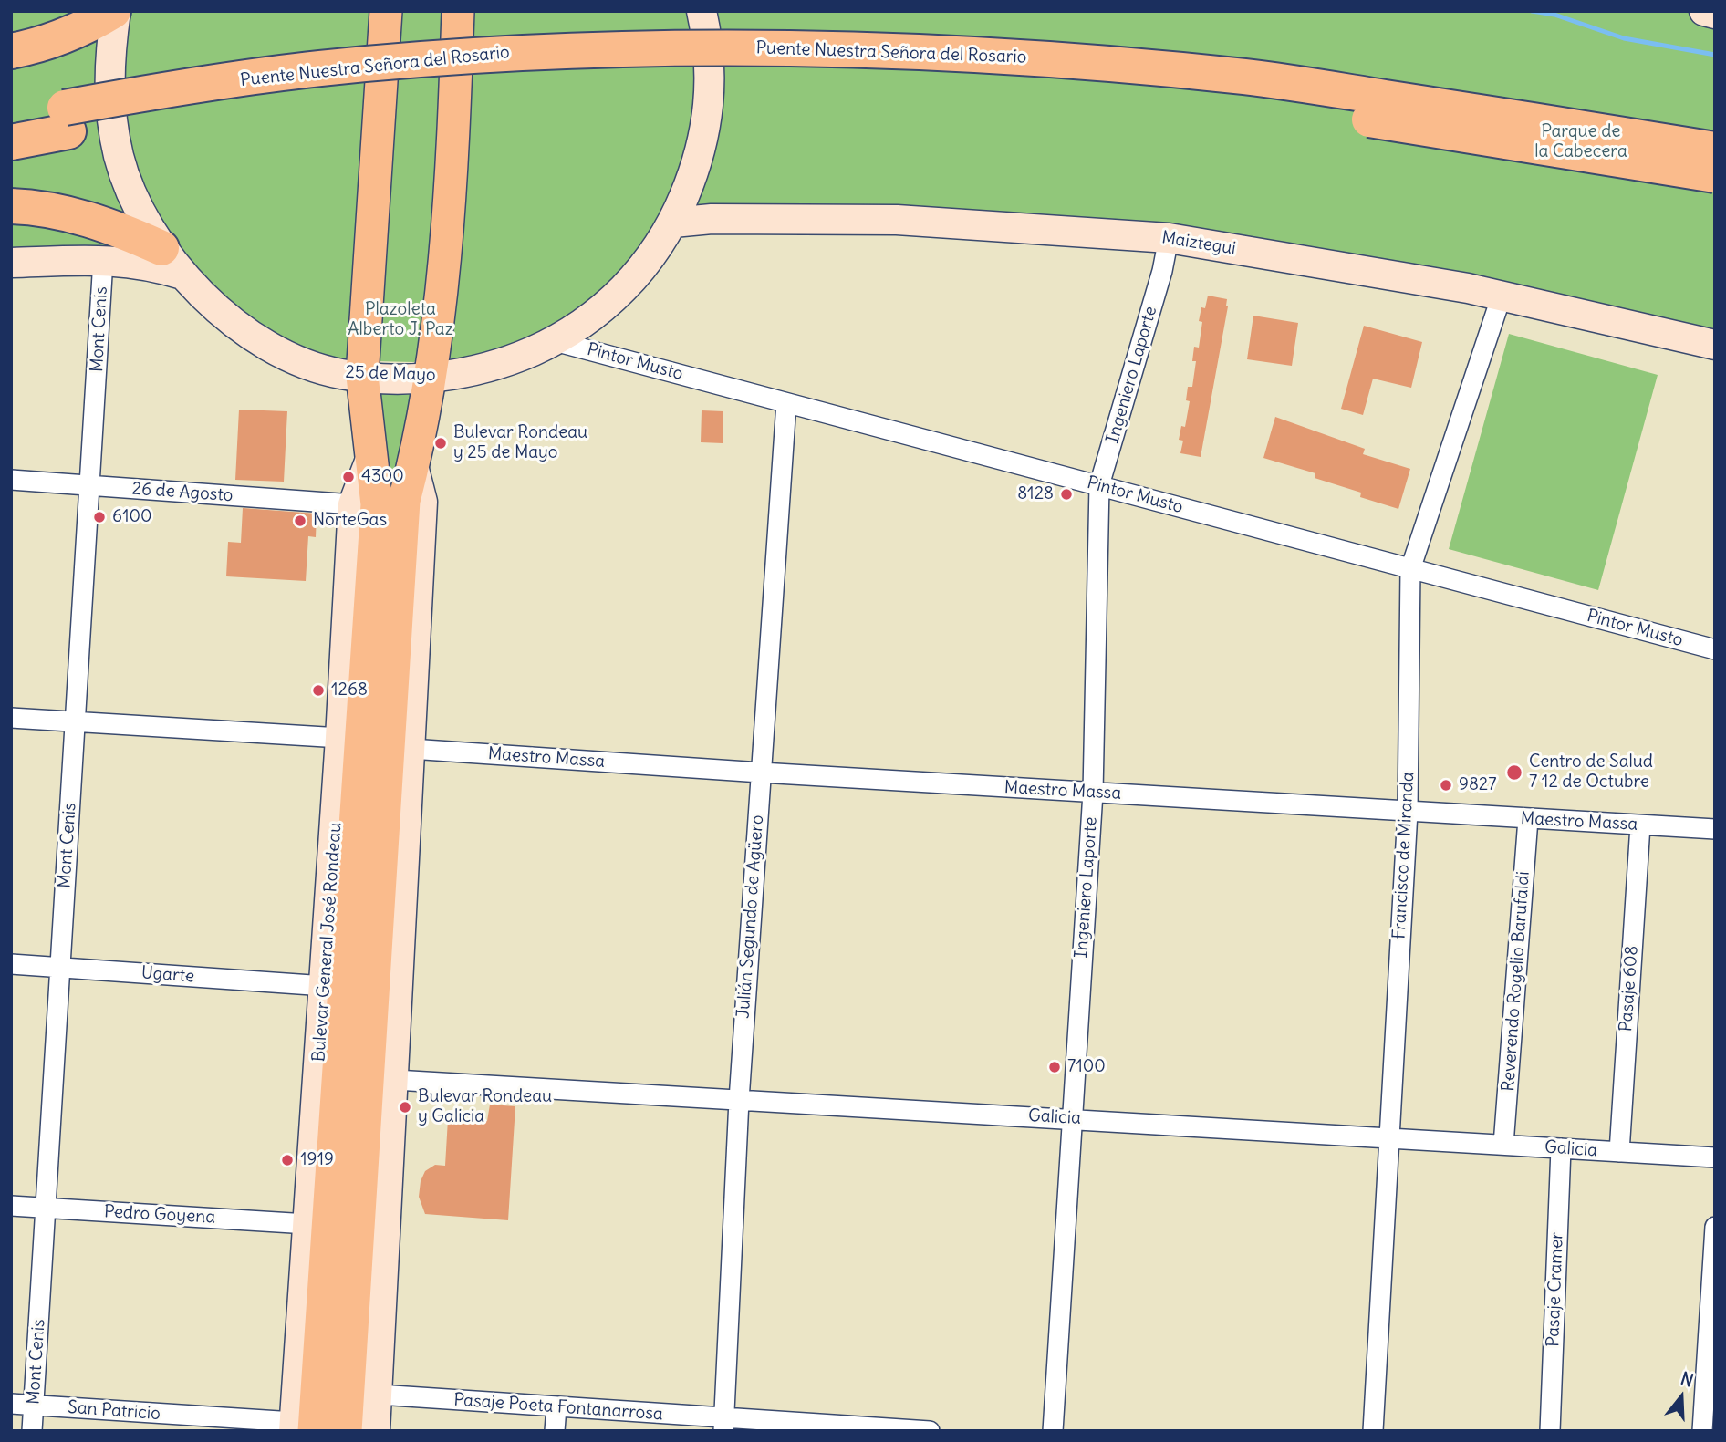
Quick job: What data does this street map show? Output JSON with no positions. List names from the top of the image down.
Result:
{
  "streets": {
    "highway": ["Puente Nuestra Señora del Rosario"],
    "main road": ["Maiztegui", "25 de Mayo", "Bulevar General José Rondeau"],
    "street": [
      "Mont Cenis",
      "Pintor Musto",
      "Ingeniero Laporte",
      "26 de Agosto",
      "Maestro Massa",
      "Francisco de Miranda",
      "Julián Segundo de Agüero",
      "Ugarte",
      "Reverendo Rogelio Barufaldi",
      "Pasaje 608",
      "Galicia",
      "Pedro Goyena",
      "Pasaje Cramer",
      "Pasaje Poeta Fontanarrosa",
      "San Patricio"
    ]
  },
  "crossings": [
    ["Maiztegui", "25 de Mayo"],
    ["Maiztegui", "Ingeniero Laporte"],
    ["Maiztegui", "Francisco de Miranda"],
    ["Mont Cenis", "26 de Agosto"],
    ["Mont Cenis", "Ugarte"],
    ["Mont Cenis", "Pedro Goyena"],
    ["Mont Cenis", "San Patricio"],
    ["Pintor Musto", "25 de Mayo"],
    ["Pintor Musto", "Ingeniero Laporte"],
    ["Pintor Musto", "Francisco de Miranda"],
    ["Pintor Musto", "Julián Segundo de Agüero"],
    ["25 de Mayo", "Bulevar General José Rondeau"],
    ["Ingeniero Laporte", "Maestro Massa"],
    ["Ingeniero Laporte", "Galicia"],
    ["26 de Agosto", "Bulevar General José Rondeau"],
    ["Maestro Massa", "Francisco de Miranda"],
    ["Maestro Massa", "Julián Segundo de Agüero"],
    ["Maestro Massa", "Reverendo Rogelio Barufaldi"],
    ["Maestro Massa", "Pasaje 608"],
    ["Francisco de Miranda", "Galicia"],
    ["Julián Segundo de Agüero", "Galicia"],
    ["Julián Segundo de Agüero", "Pasaje Poeta Fontanarrosa"],
    ["Bulevar General José Rondeau", "Ugarte"],
    ["Bulevar General José Rondeau", "Pedro Goyena"],
    ["Bulevar General José Rondeau", "San Patricio"],
    ["Reverendo Rogelio Barufaldi", "Galicia"],
    ["Pasaje 608", "Galicia"],
    ["Galicia", "Pasaje Cramer"]
  ],
  "parks": ["Parque de la Cabecera", "Plazoleta Alberto J. Paz"],
  "places": [
    "Bulevar Rondeau y 25 de Mayo",
    "4300",
    "8128",
    "6100",
    "NorteGas",
    "1268",
    "Centro de Salud 7 12 de Octubre",
    "9827",
    "7100",
    "Bulevar Rondeau y Galicia",
    "1919"
  ],
  "north": "top"
}
